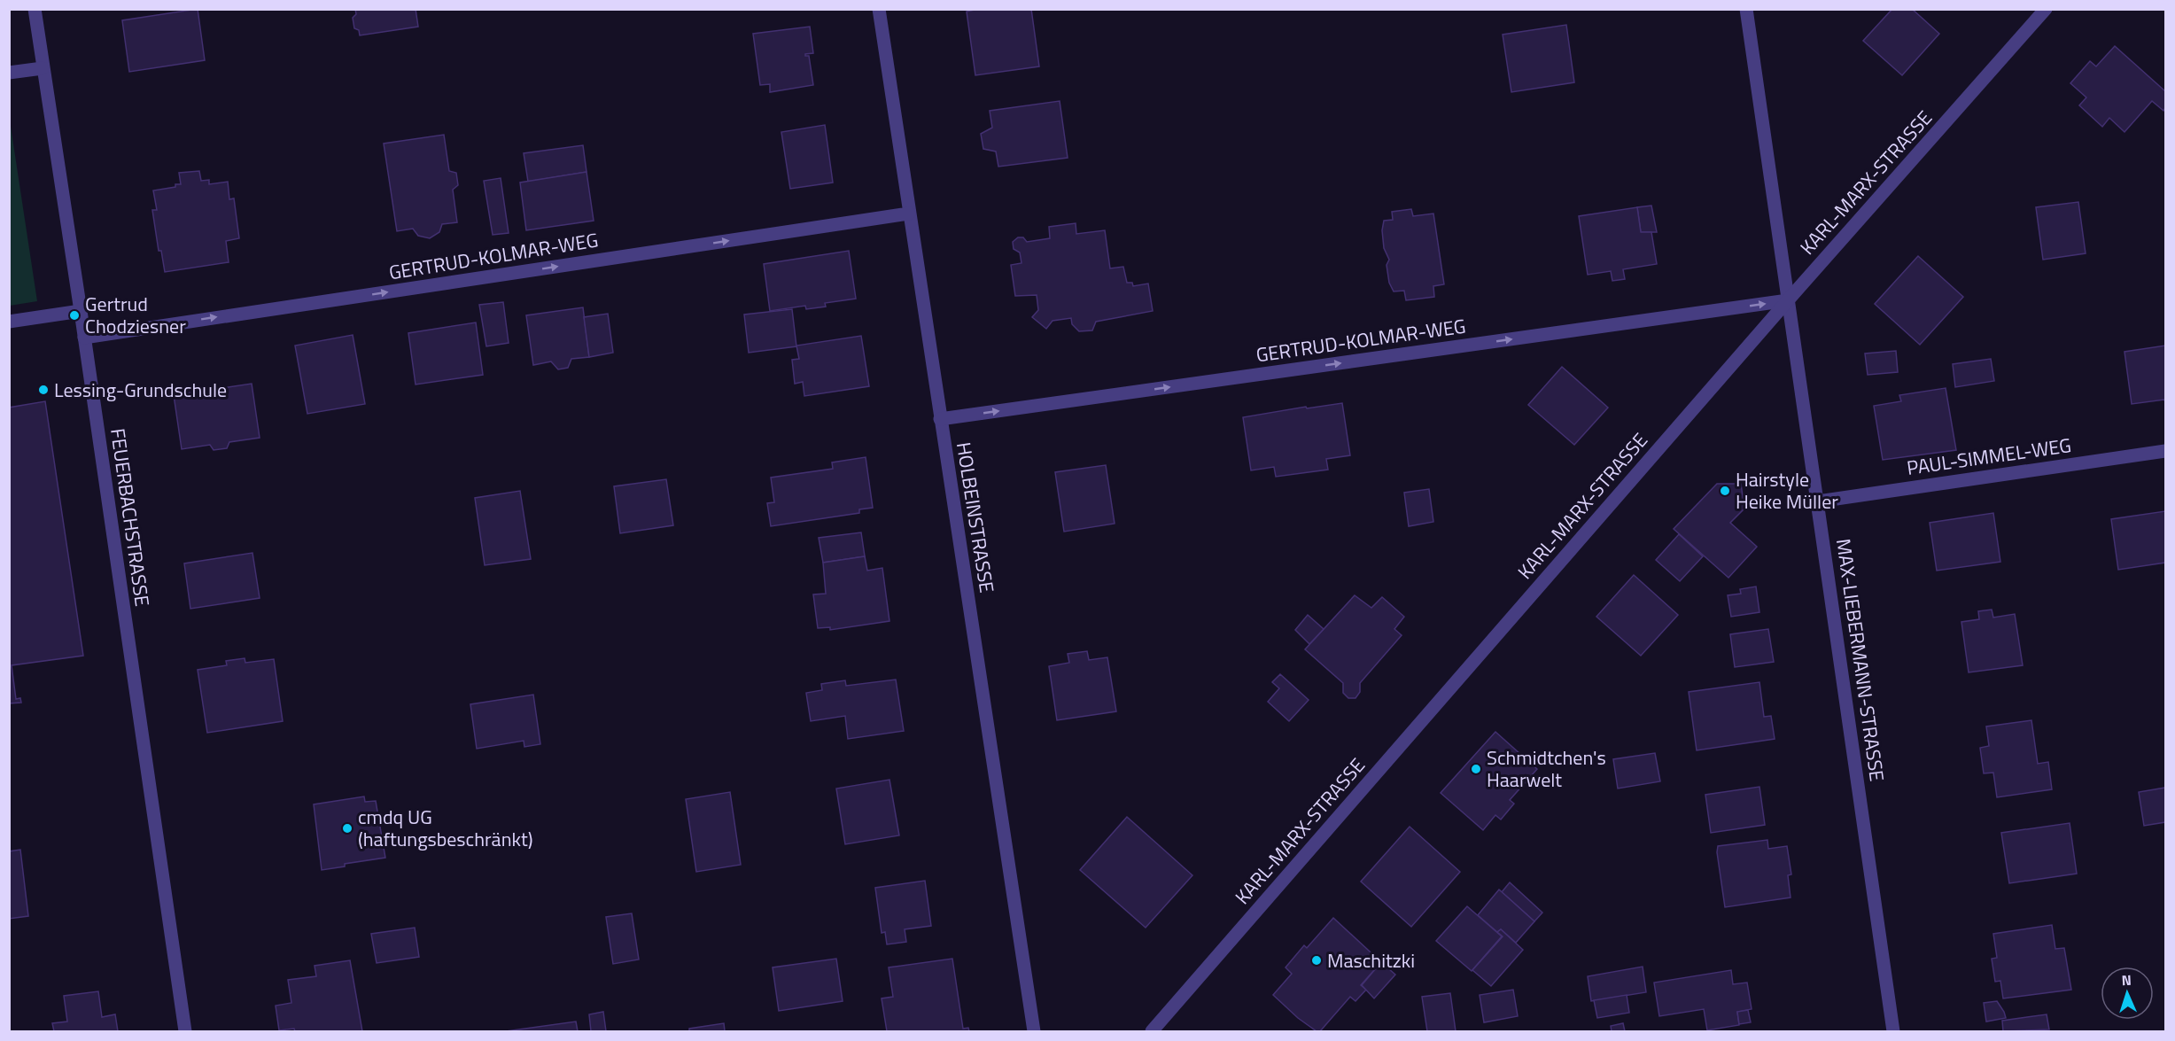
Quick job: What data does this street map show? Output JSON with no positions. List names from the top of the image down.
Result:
{
  "streets": {
    "street": [
      "KARL-MARX-STRASSE",
      "GERTRUD-KOLMAR-WEG",
      "PAUL-SIMMEL-WEG",
      "FEUERBACHSTRASSE",
      "HOLBEINSTRASSE",
      "MAX-LIEBERMANN-STRASSE"
    ]
  },
  "crossings": [
    ["KARL-MARX-STRASSE", "GERTRUD-KOLMAR-WEG"],
    ["KARL-MARX-STRASSE", "MAX-LIEBERMANN-STRASSE"],
    ["GERTRUD-KOLMAR-WEG", "FEUERBACHSTRASSE"],
    ["GERTRUD-KOLMAR-WEG", "HOLBEINSTRASSE"],
    ["GERTRUD-KOLMAR-WEG", "MAX-LIEBERMANN-STRASSE"],
    ["PAUL-SIMMEL-WEG", "MAX-LIEBERMANN-STRASSE"]
  ],
  "one_way": ["GERTRUD-KOLMAR-WEG"],
  "places": [
    "Gertrud Chodziesner",
    "Lessing-Grundschule",
    "Hairstyle Heike Müller",
    "Schmidtchen's Haarwelt",
    "cmdq UG (haftungsbeschränkt)",
    "Maschitzki"
  ],
  "north": "top"
}
